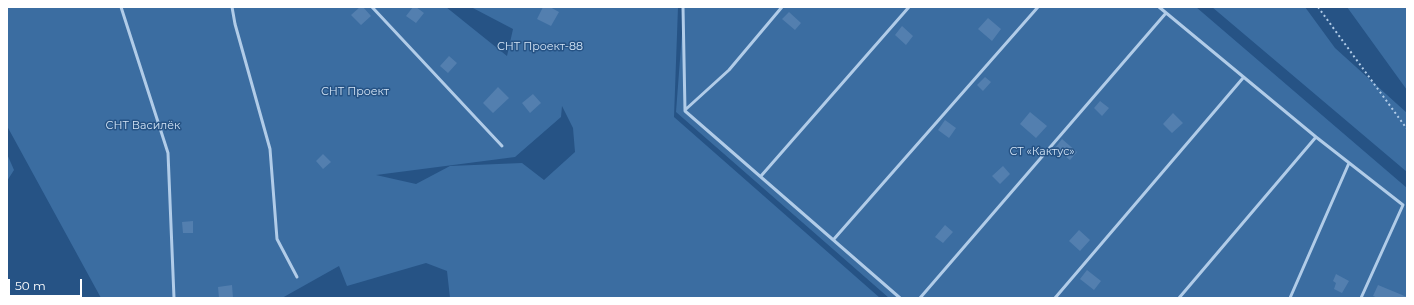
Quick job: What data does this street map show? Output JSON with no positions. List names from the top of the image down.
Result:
{
  "parks": [
    "СНТ Проект-88",
    "СНТ Проект",
    "СНТ Василёк",
    "СТ «Кактус»"
  ],
  "scale_bar": "50 m"
}
